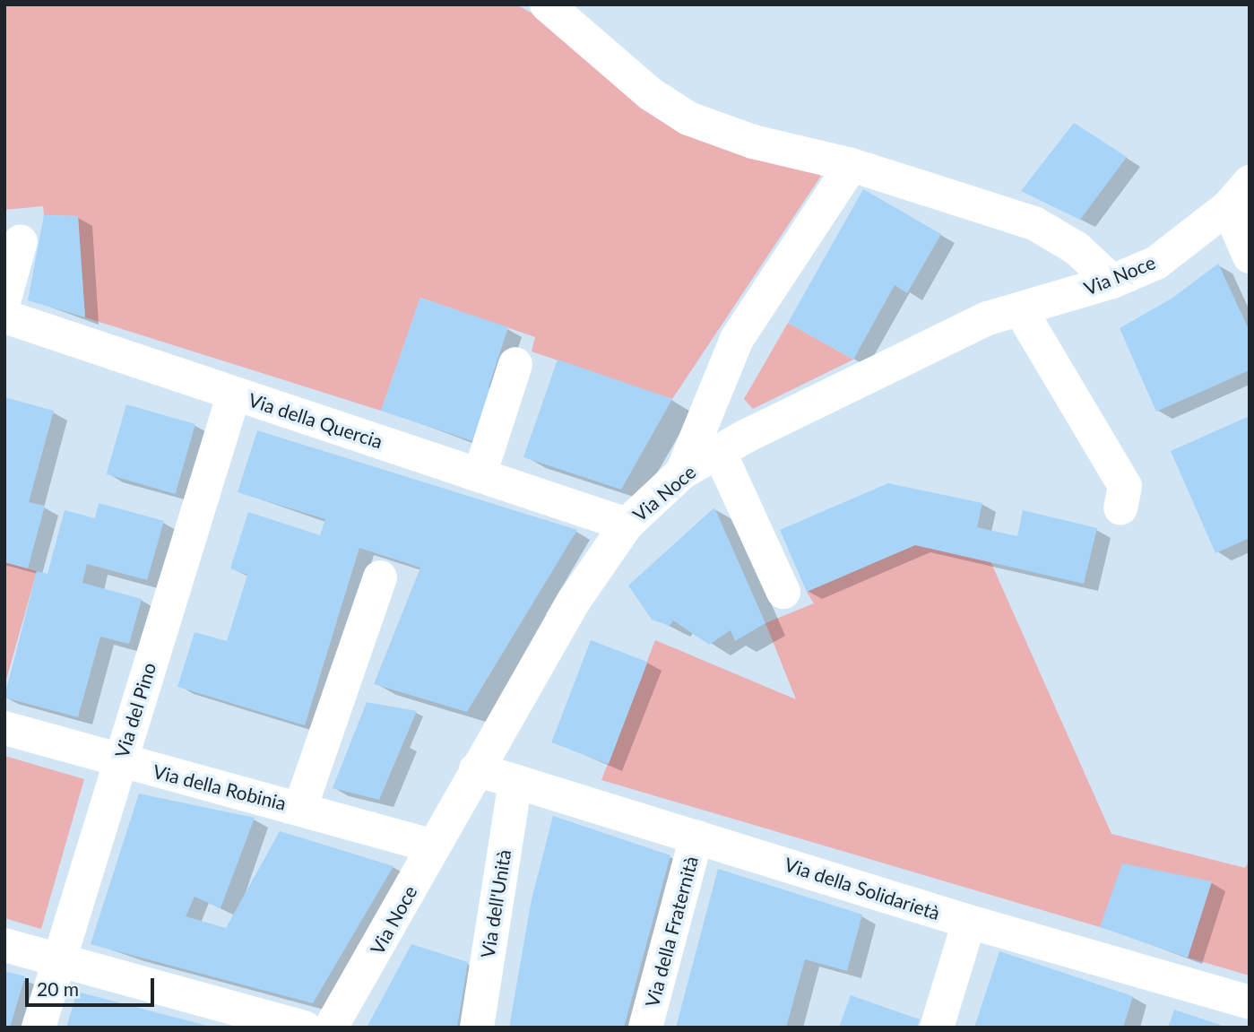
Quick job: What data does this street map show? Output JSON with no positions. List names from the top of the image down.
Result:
{
  "streets": {
    "street": [
      "Via Noce",
      "Via della Quercia",
      "Via del Pino",
      "Via della Robinia",
      "Via della Solidarietà",
      "Via dell'Unità",
      "Via della Fraternità"
    ]
  },
  "crossings": [
    ["Via Noce", "Via della Quercia"],
    ["Via Noce", "Via della Robinia"],
    ["Via Noce", "Via della Solidarietà"],
    ["Via della Quercia", "Via del Pino"],
    ["Via del Pino", "Via della Robinia"],
    ["Via della Solidarietà", "Via dell'Unità"],
    ["Via della Solidarietà", "Via della Fraternità"]
  ],
  "scale_bar": "20 m"
}
